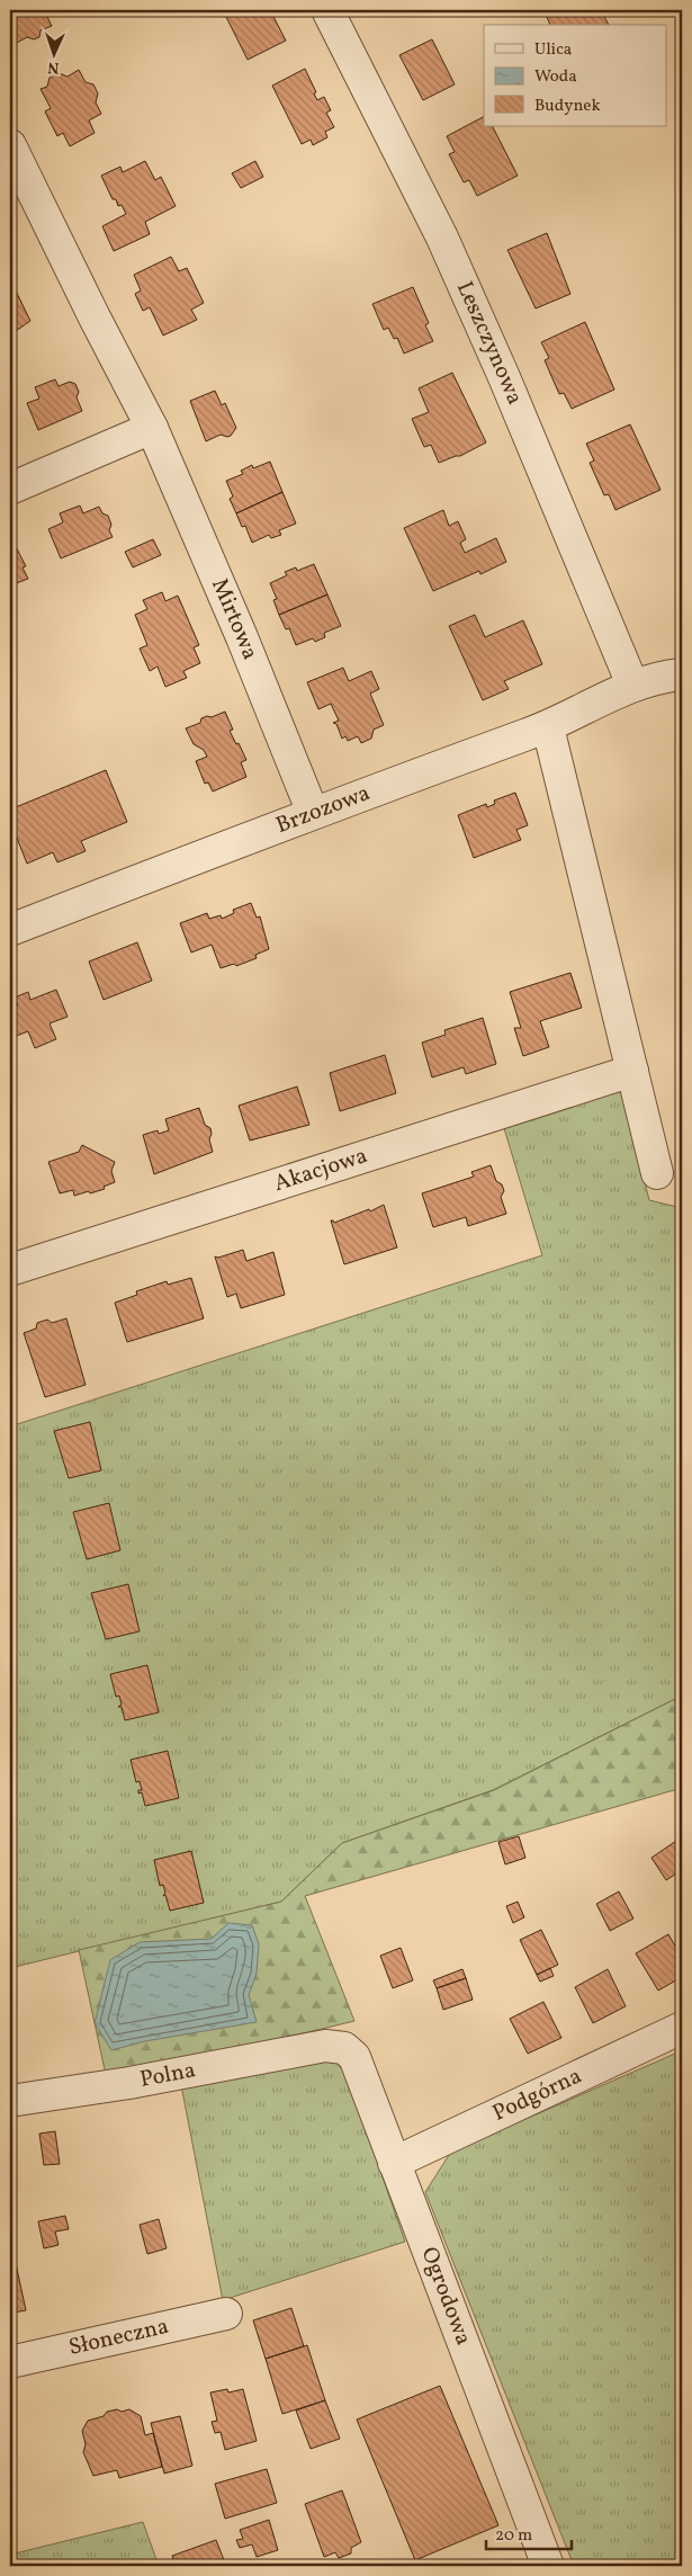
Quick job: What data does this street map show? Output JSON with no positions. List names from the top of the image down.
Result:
{
  "streets": {
    "street": [
      "Leszczynowa",
      "Mirtowa",
      "Brzozowa",
      "Akacjowa",
      "Polna",
      "Podgórna",
      "Ogrodowa",
      "Słoneczna"
    ]
  },
  "crossings": [
    ["Leszczynowa", "Brzozowa"],
    ["Mirtowa", "Brzozowa"],
    ["Polna", "Ogrodowa"],
    ["Podgórna", "Ogrodowa"]
  ],
  "legend": ["Ulica", "Woda", "Budynek"],
  "scale_bar": "20 m",
  "north": "bottom"
}
